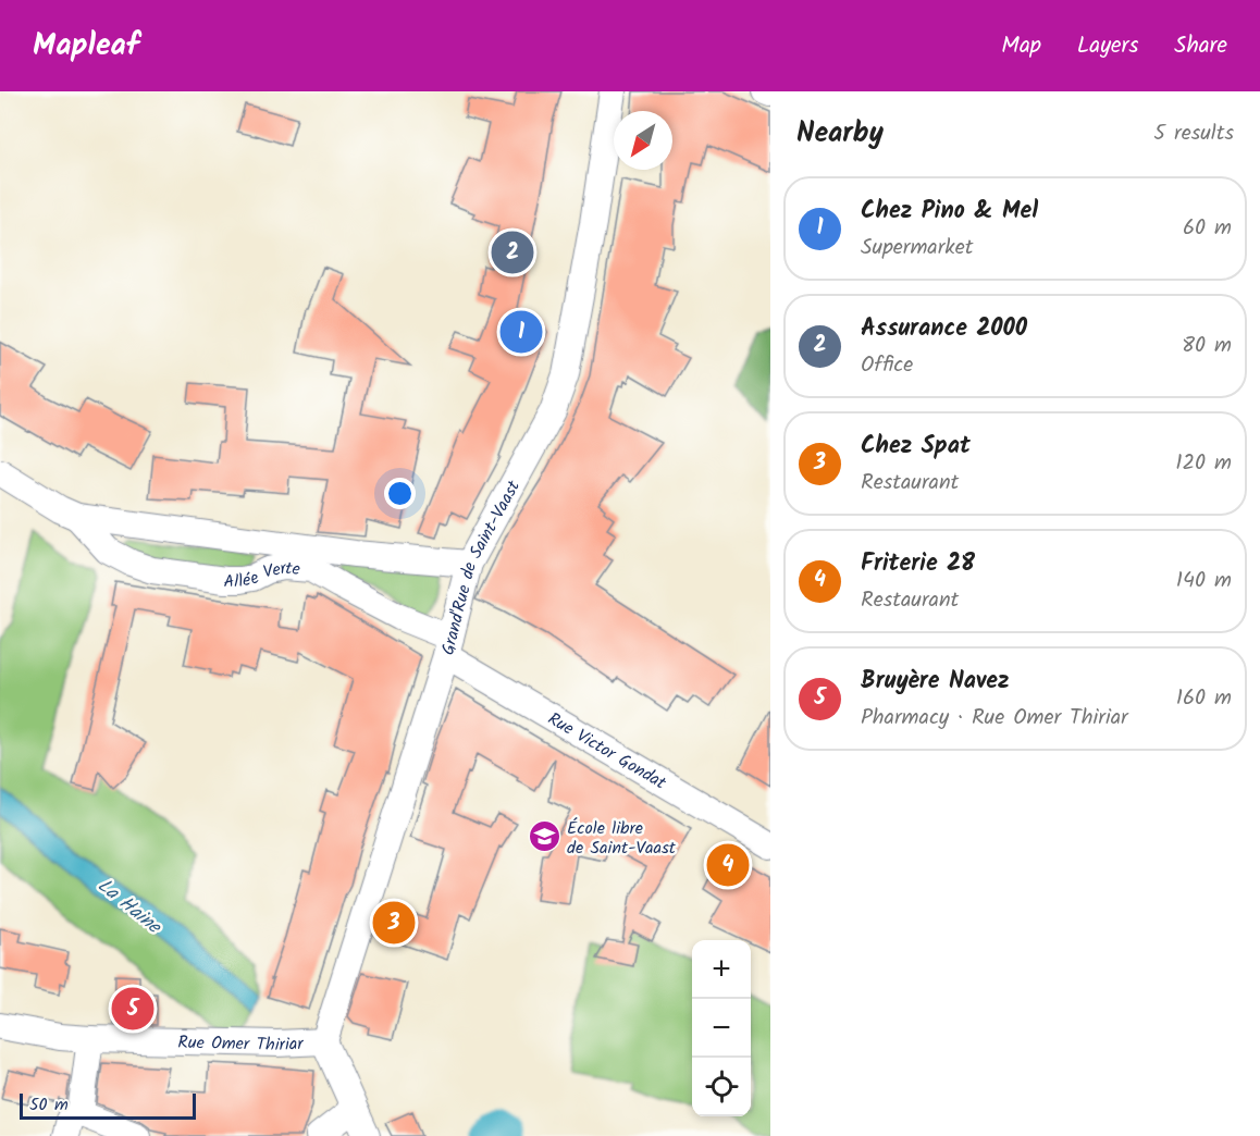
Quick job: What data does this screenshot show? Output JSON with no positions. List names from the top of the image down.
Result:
{
  "streets": {
    "street": [
      "Grand'Rue de Saint-Vaast",
      "Allée Verte",
      "Rue Victor Gondat",
      "Rue Omer Thiriar"
    ]
  },
  "crossings": [
    ["Grand'Rue de Saint-Vaast", "Allée Verte"],
    ["Grand'Rue de Saint-Vaast", "Rue Victor Gondat"],
    ["Grand'Rue de Saint-Vaast", "Rue Omer Thiriar"],
    ["Allée Verte", "Rue Victor Gondat"]
  ],
  "water": ["La Haine"],
  "places": {
    "school or university": ["École libre de Saint-Vaast"]
  },
  "scale_bar": "50 m",
  "north": "bottom left",
  "page": {
    "header": "Mapleaf",
    "nav": ["Map", "Layers", "Share"],
    "heading": ["Nearby", "5 results"],
    "list": [
      {
        "mark": "1",
        "name": "Chez Pino & Mel",
        "note": "Supermarket",
        "value": "60 m"
      },
      {
        "mark": "2",
        "name": "Assurance 2000",
        "note": "Office",
        "value": "80 m"
      },
      {
        "mark": "3",
        "name": "Chez Spat",
        "note": "Restaurant",
        "value": "120 m"
      },
      {
        "mark": "4",
        "name": "Friterie 28",
        "note": "Restaurant",
        "value": "140 m"
      },
      {
        "mark": "5",
        "name": "Bruyère Navez",
        "note": "Pharmacy · Rue Omer Thiriar",
        "value": "160 m"
      }
    ],
    "pins": [
      "2",
      "1",
      "4",
      "3",
      "5"
    ],
    "map_buttons": ["+", "−"],
    "scale": "50 m"
  }
}
